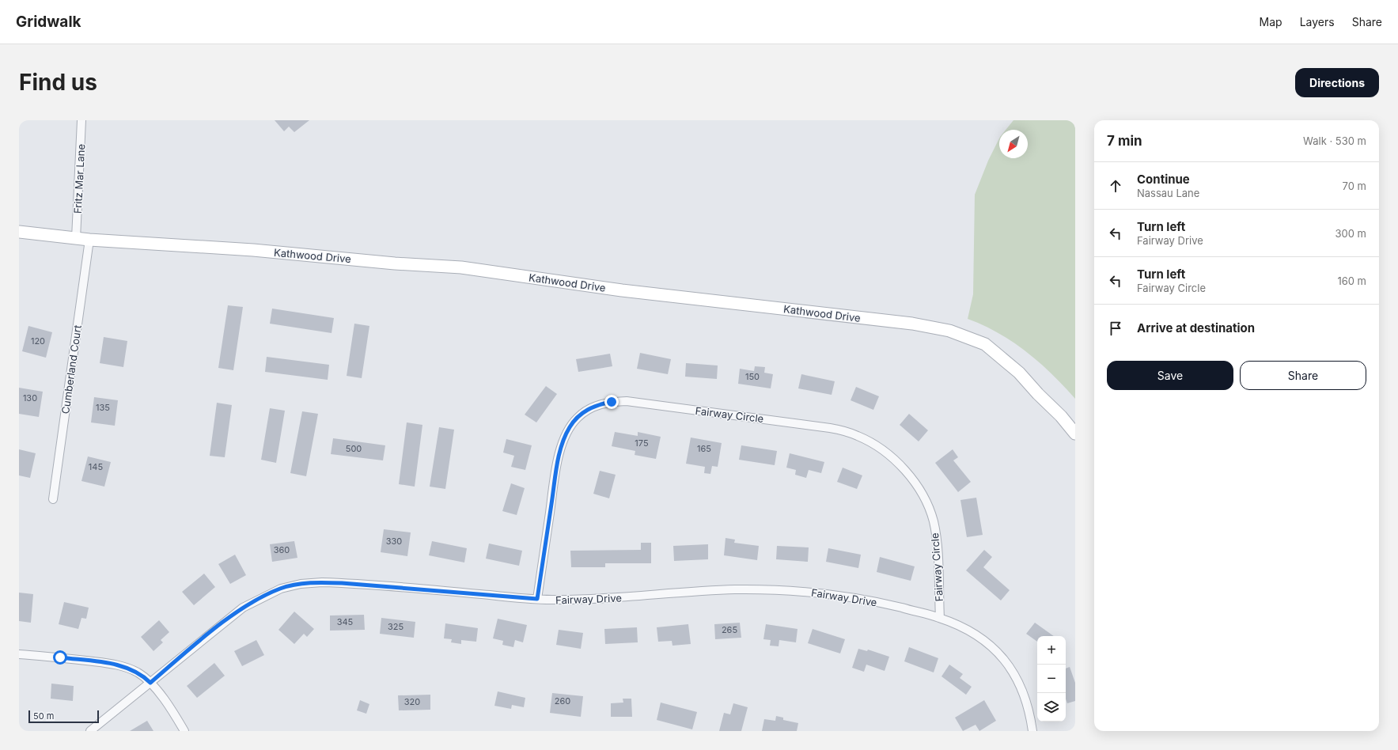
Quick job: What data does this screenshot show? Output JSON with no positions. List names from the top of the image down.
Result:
{
  "streets": {
    "street": [
      "Fritz Mar Lane",
      "Kathwood Drive",
      "Cumberland Court",
      "Fairway Circle",
      "Fairway Drive"
    ]
  },
  "crossings": [
    ["Fritz Mar Lane", "Kathwood Drive"],
    ["Kathwood Drive", "Cumberland Court"],
    ["Fairway Circle", "Fairway Drive"]
  ],
  "house_numbers": [
    "120",
    "150",
    "130",
    "135",
    "175",
    "500",
    "165",
    "145",
    "330",
    "360",
    "345",
    "325",
    "265",
    "260",
    "320"
  ],
  "scale_bar": "50 m",
  "north": "bottom left",
  "page": {
    "header": "Gridwalk",
    "nav": ["Map", "Layers", "Share"],
    "buttons": [
      "Directions",
      ["Save", "Share"]
    ],
    "title": "Find us",
    "heading": ["7 min", "Walk · 530 m"],
    "list": [
      ["Continue", "Nassau Lane", "70 m"],
      ["Turn left", "Fairway Drive", "300 m"],
      ["Turn left", "Fairway Circle", "160 m"],
      "Arrive at destination"
    ],
    "map_buttons": ["+", "−"],
    "scale": "50 m"
  }
}
